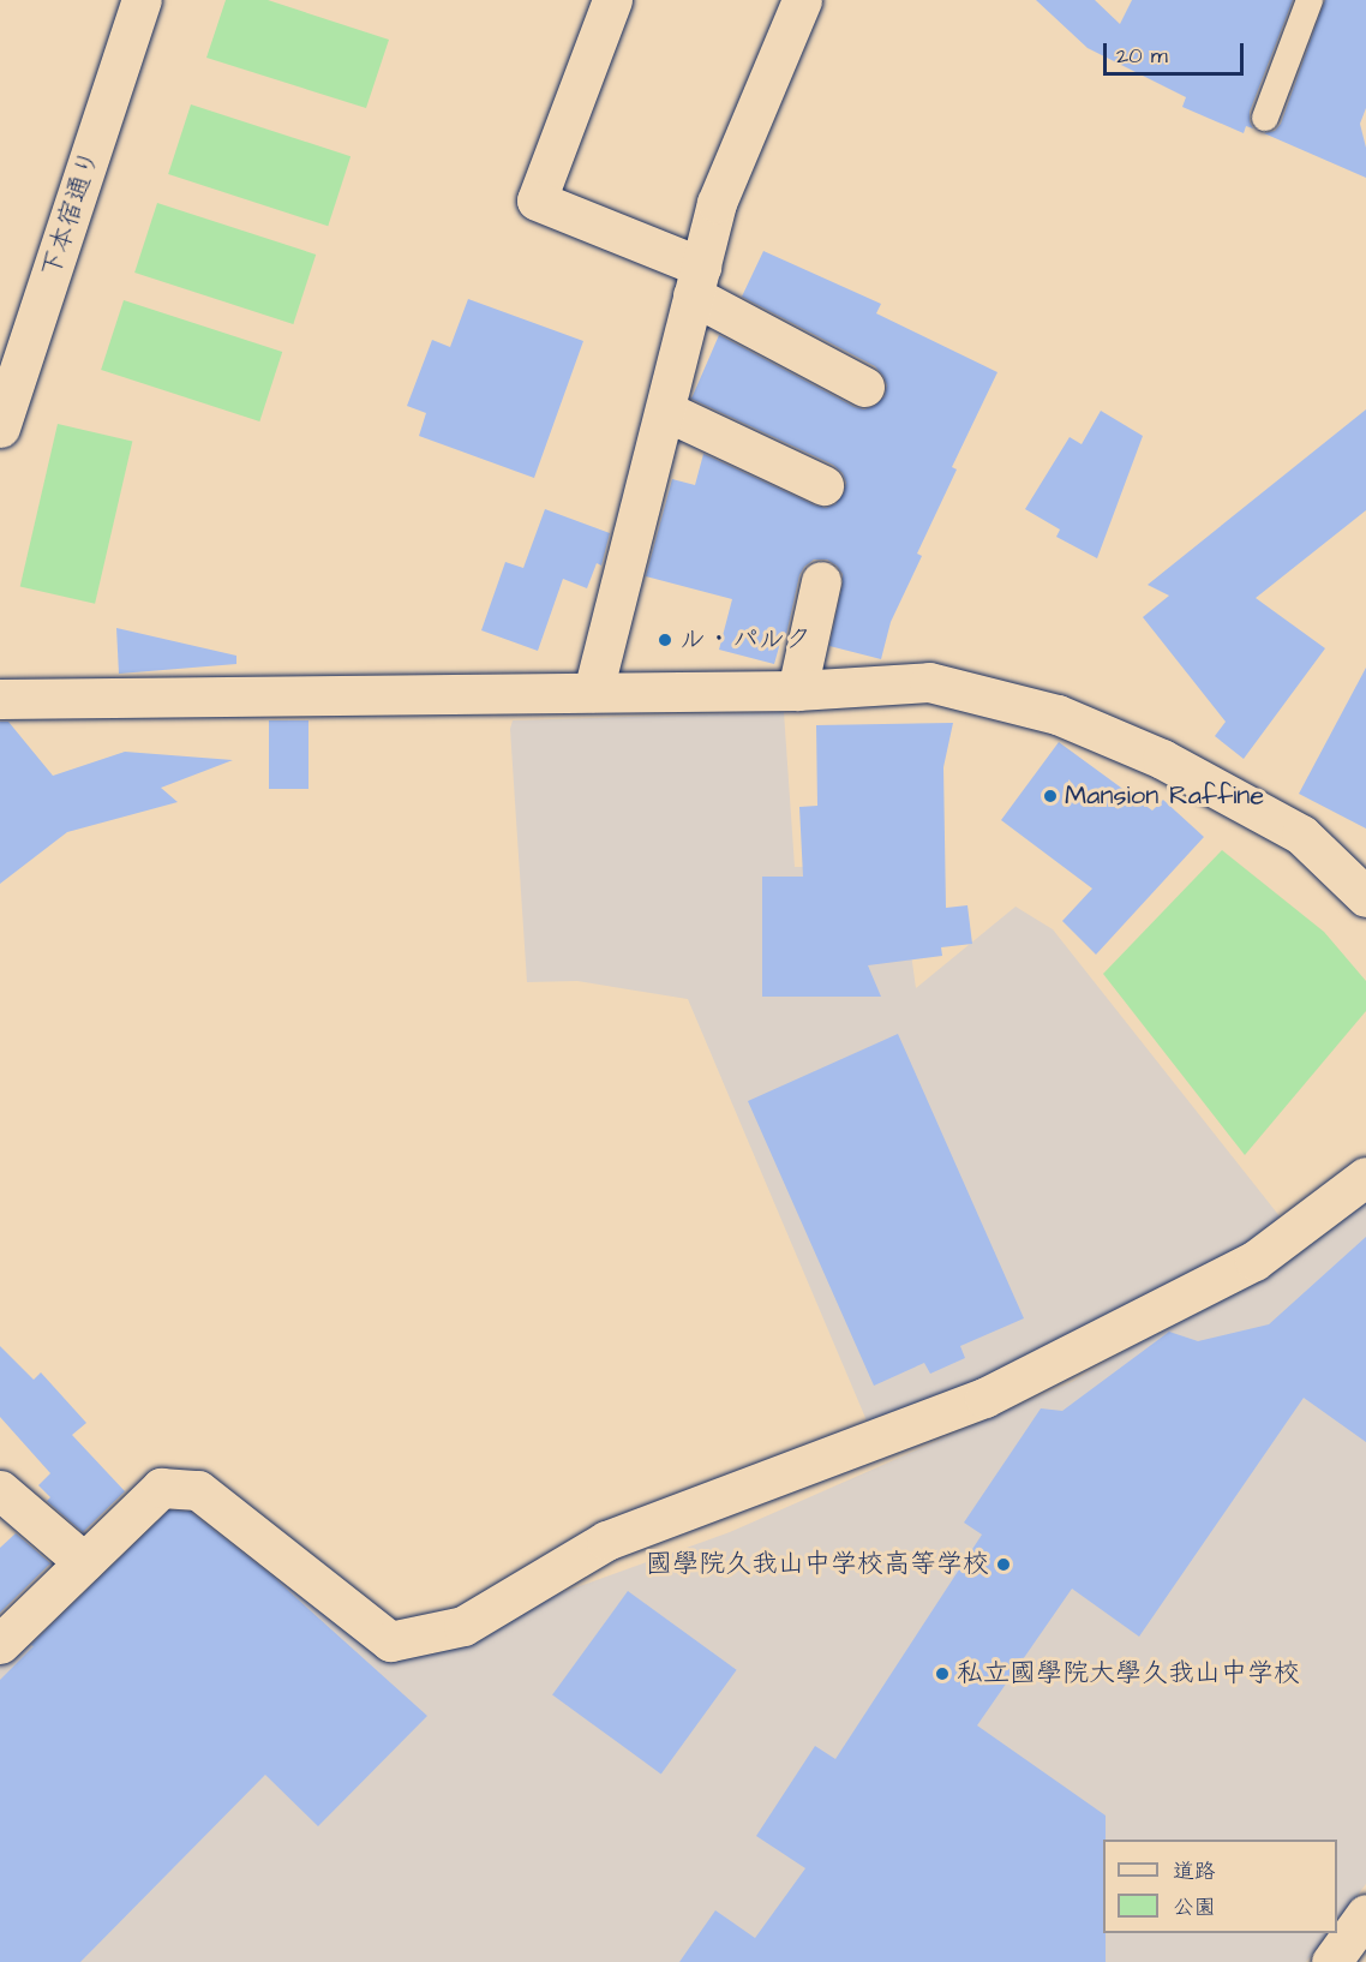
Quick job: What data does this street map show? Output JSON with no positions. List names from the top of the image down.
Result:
{
  "streets": {
    "street": ["下本宿通り"]
  },
  "places": [
    "ル・パルク",
    "Mansion Raffine",
    "國學院久我山中学校高等学校",
    "私立國學院大學久我山中学校"
  ],
  "legend": ["道路", "公園"],
  "scale_bar": "20 m"
}
